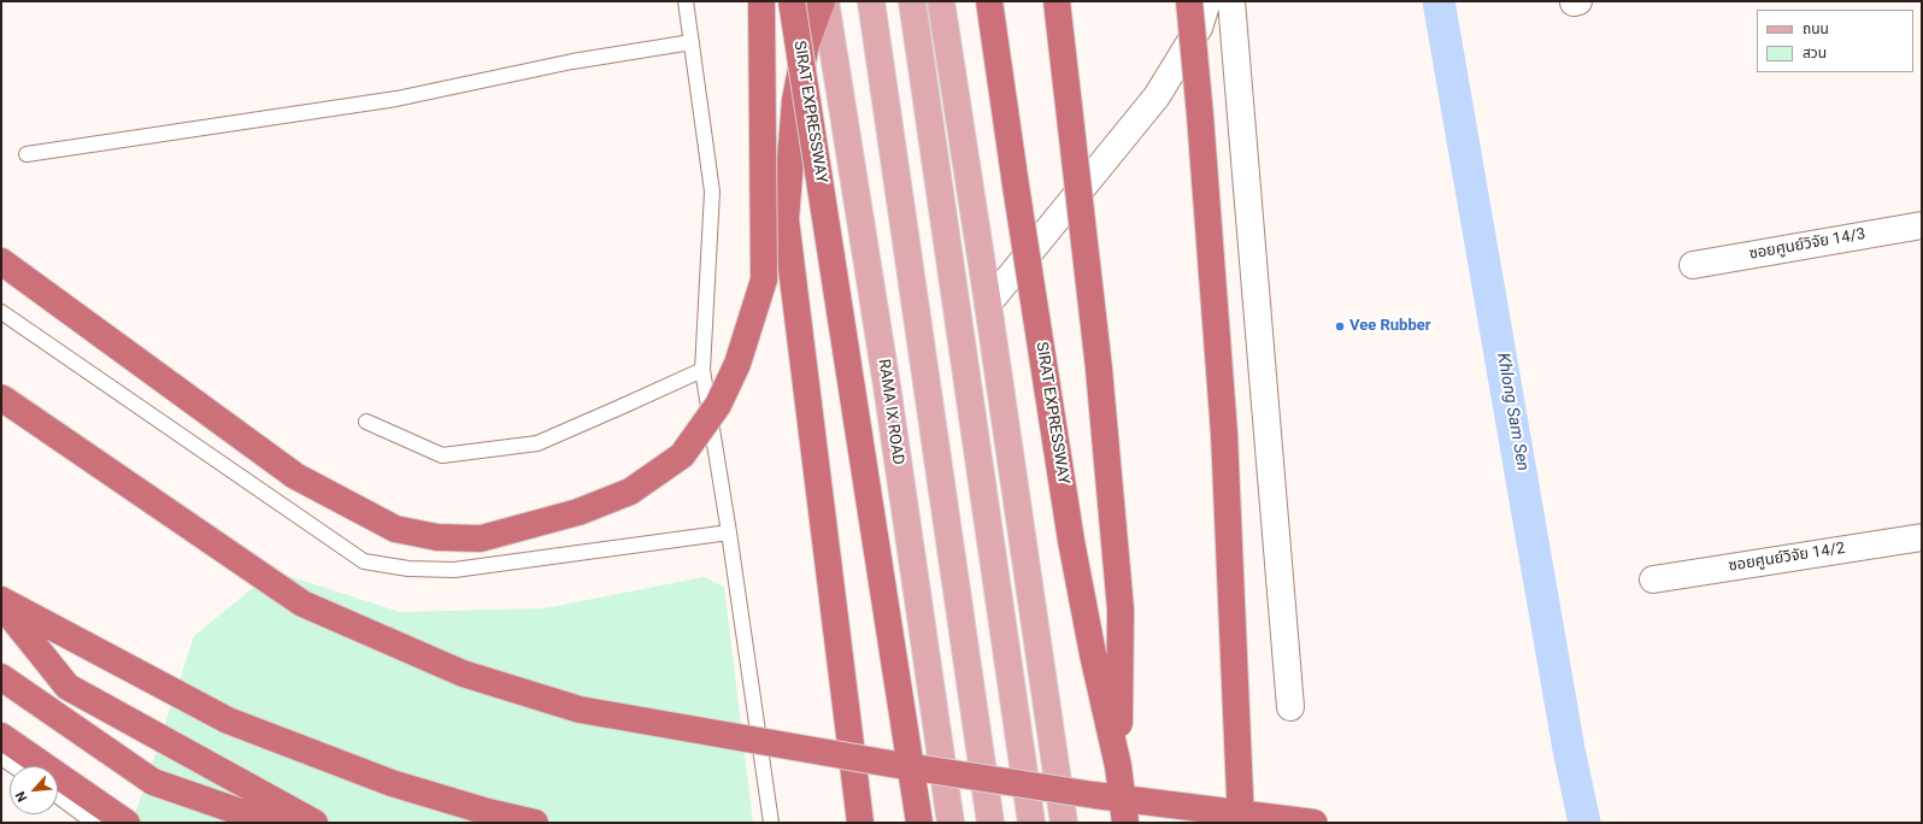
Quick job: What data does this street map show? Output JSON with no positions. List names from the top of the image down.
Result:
{
  "streets": {
    "highway": ["SIRAT EXPRESSWAY"],
    "main road": ["RAMA IX ROAD"],
    "street": ["ซอยศูนย์วิจัย 14/3", "ซอยศูนย์วิจัย 14/2"]
  },
  "water": ["Khlong Sam Sen"],
  "places": ["Vee Rubber"],
  "legend": ["ถนน", "สวน"],
  "north": "bottom left"
}
